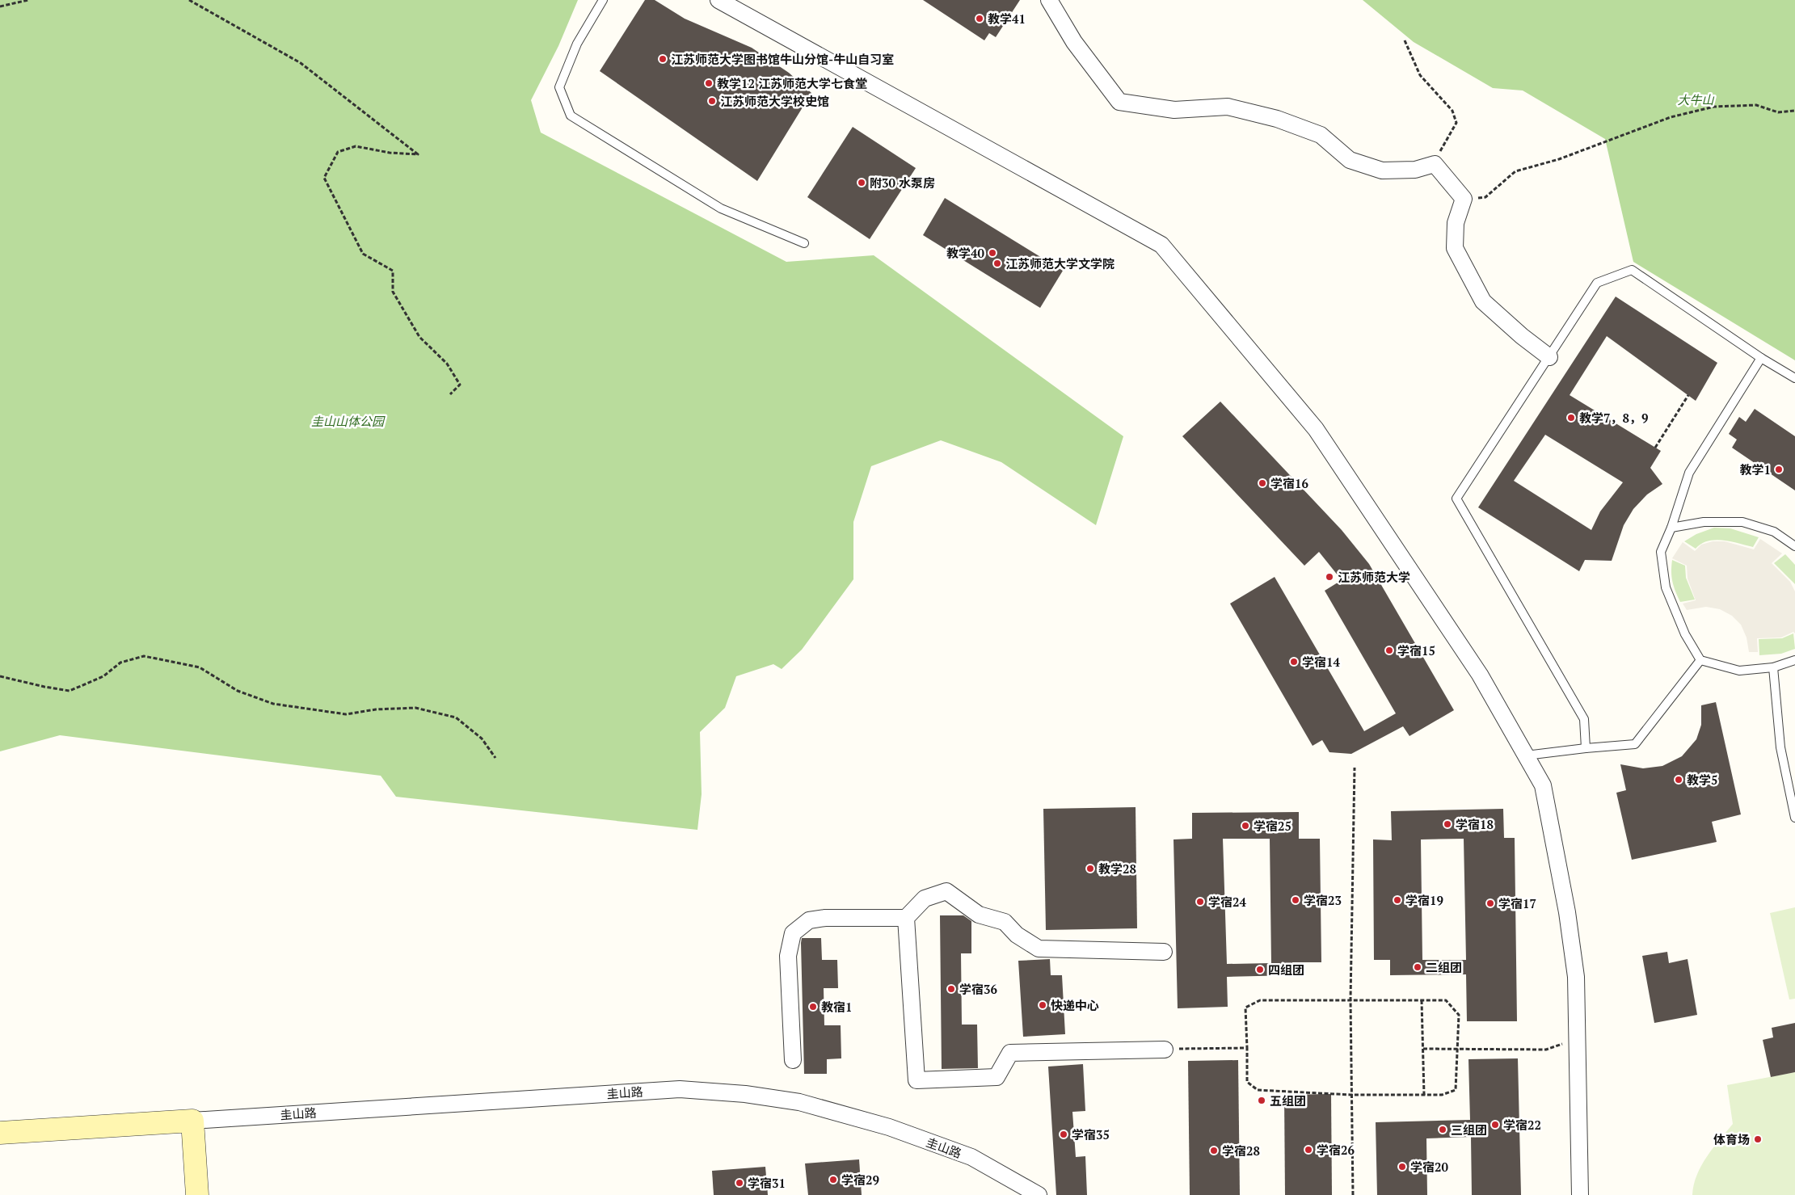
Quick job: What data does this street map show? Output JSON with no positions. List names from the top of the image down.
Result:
{
  "streets": {
    "street": ["圭山路"]
  },
  "parks": ["大牛山", "圭山山体公园"],
  "places": [
    "教学41",
    "江苏师范大学图书馆牛山分馆-牛山自习室",
    "教学12 江苏师范大学七食堂",
    "江苏师范大学校史馆",
    "附30 水泵房",
    "教学40",
    "江苏师范大学文学院",
    "教学7，8，9",
    "教学1",
    "学宿16",
    "江苏师范大学",
    "学宿15",
    "学宿14",
    "教学5",
    "学宿18",
    "学宿25",
    "教学28",
    "学宿23",
    "学宿19",
    "学宿24",
    "学宿17",
    "二组团",
    "四组团",
    "学宿36",
    "快递中心",
    "教宿1",
    "五组团",
    "学宿22",
    "三组团",
    "学宿35",
    "体育场",
    "学宿26",
    "学宿28",
    "学宿20",
    "学宿29",
    "学宿31"
  ]
}
